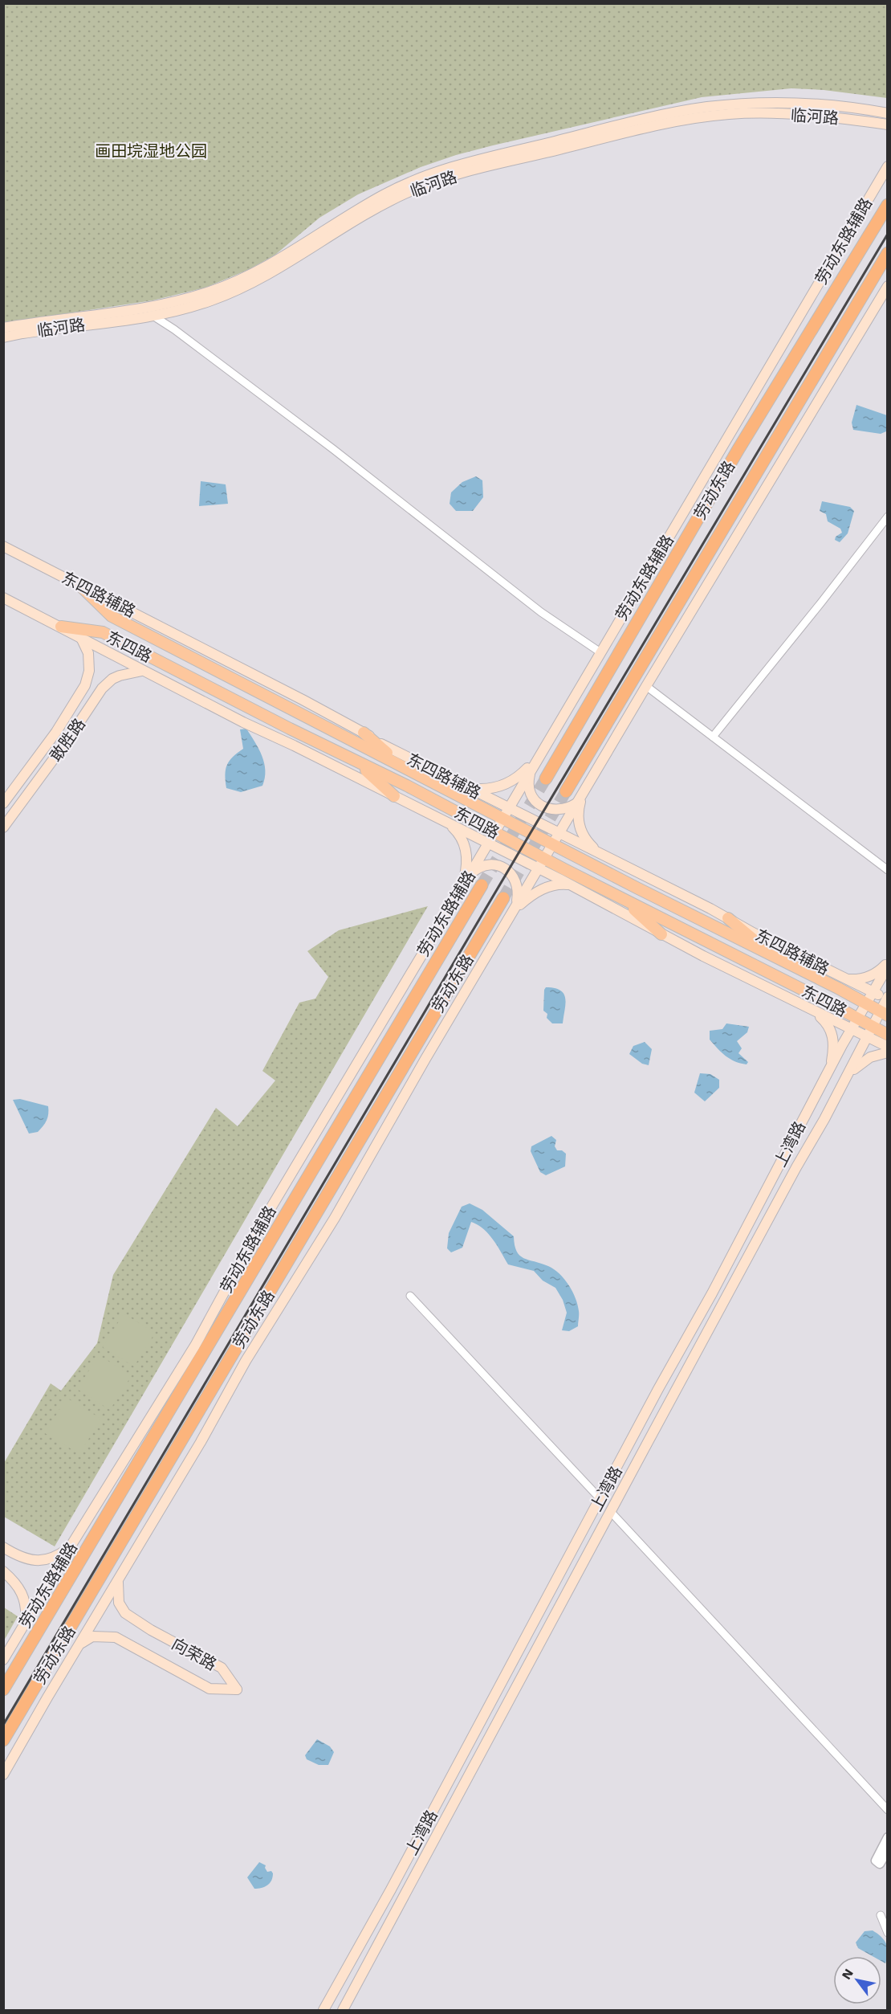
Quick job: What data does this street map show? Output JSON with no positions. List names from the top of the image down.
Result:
{
  "streets": {
    "highway": ["劳动东路"],
    "main road": [
      "临河路",
      "劳动东路辅路",
      "东四路辅路",
      "东四路",
      "敢胜路",
      "上湾路",
      "向荣路"
    ]
  },
  "crossings": [
    ["劳动东路辅路", "东四路辅路"],
    ["劳动东路辅路", "东四路"],
    ["东四路辅路", "东四路"],
    ["东四路辅路", "上湾路"],
    ["东四路", "上湾路"]
  ],
  "parks": ["画田垸湿地公园"],
  "north": "top left"
}
